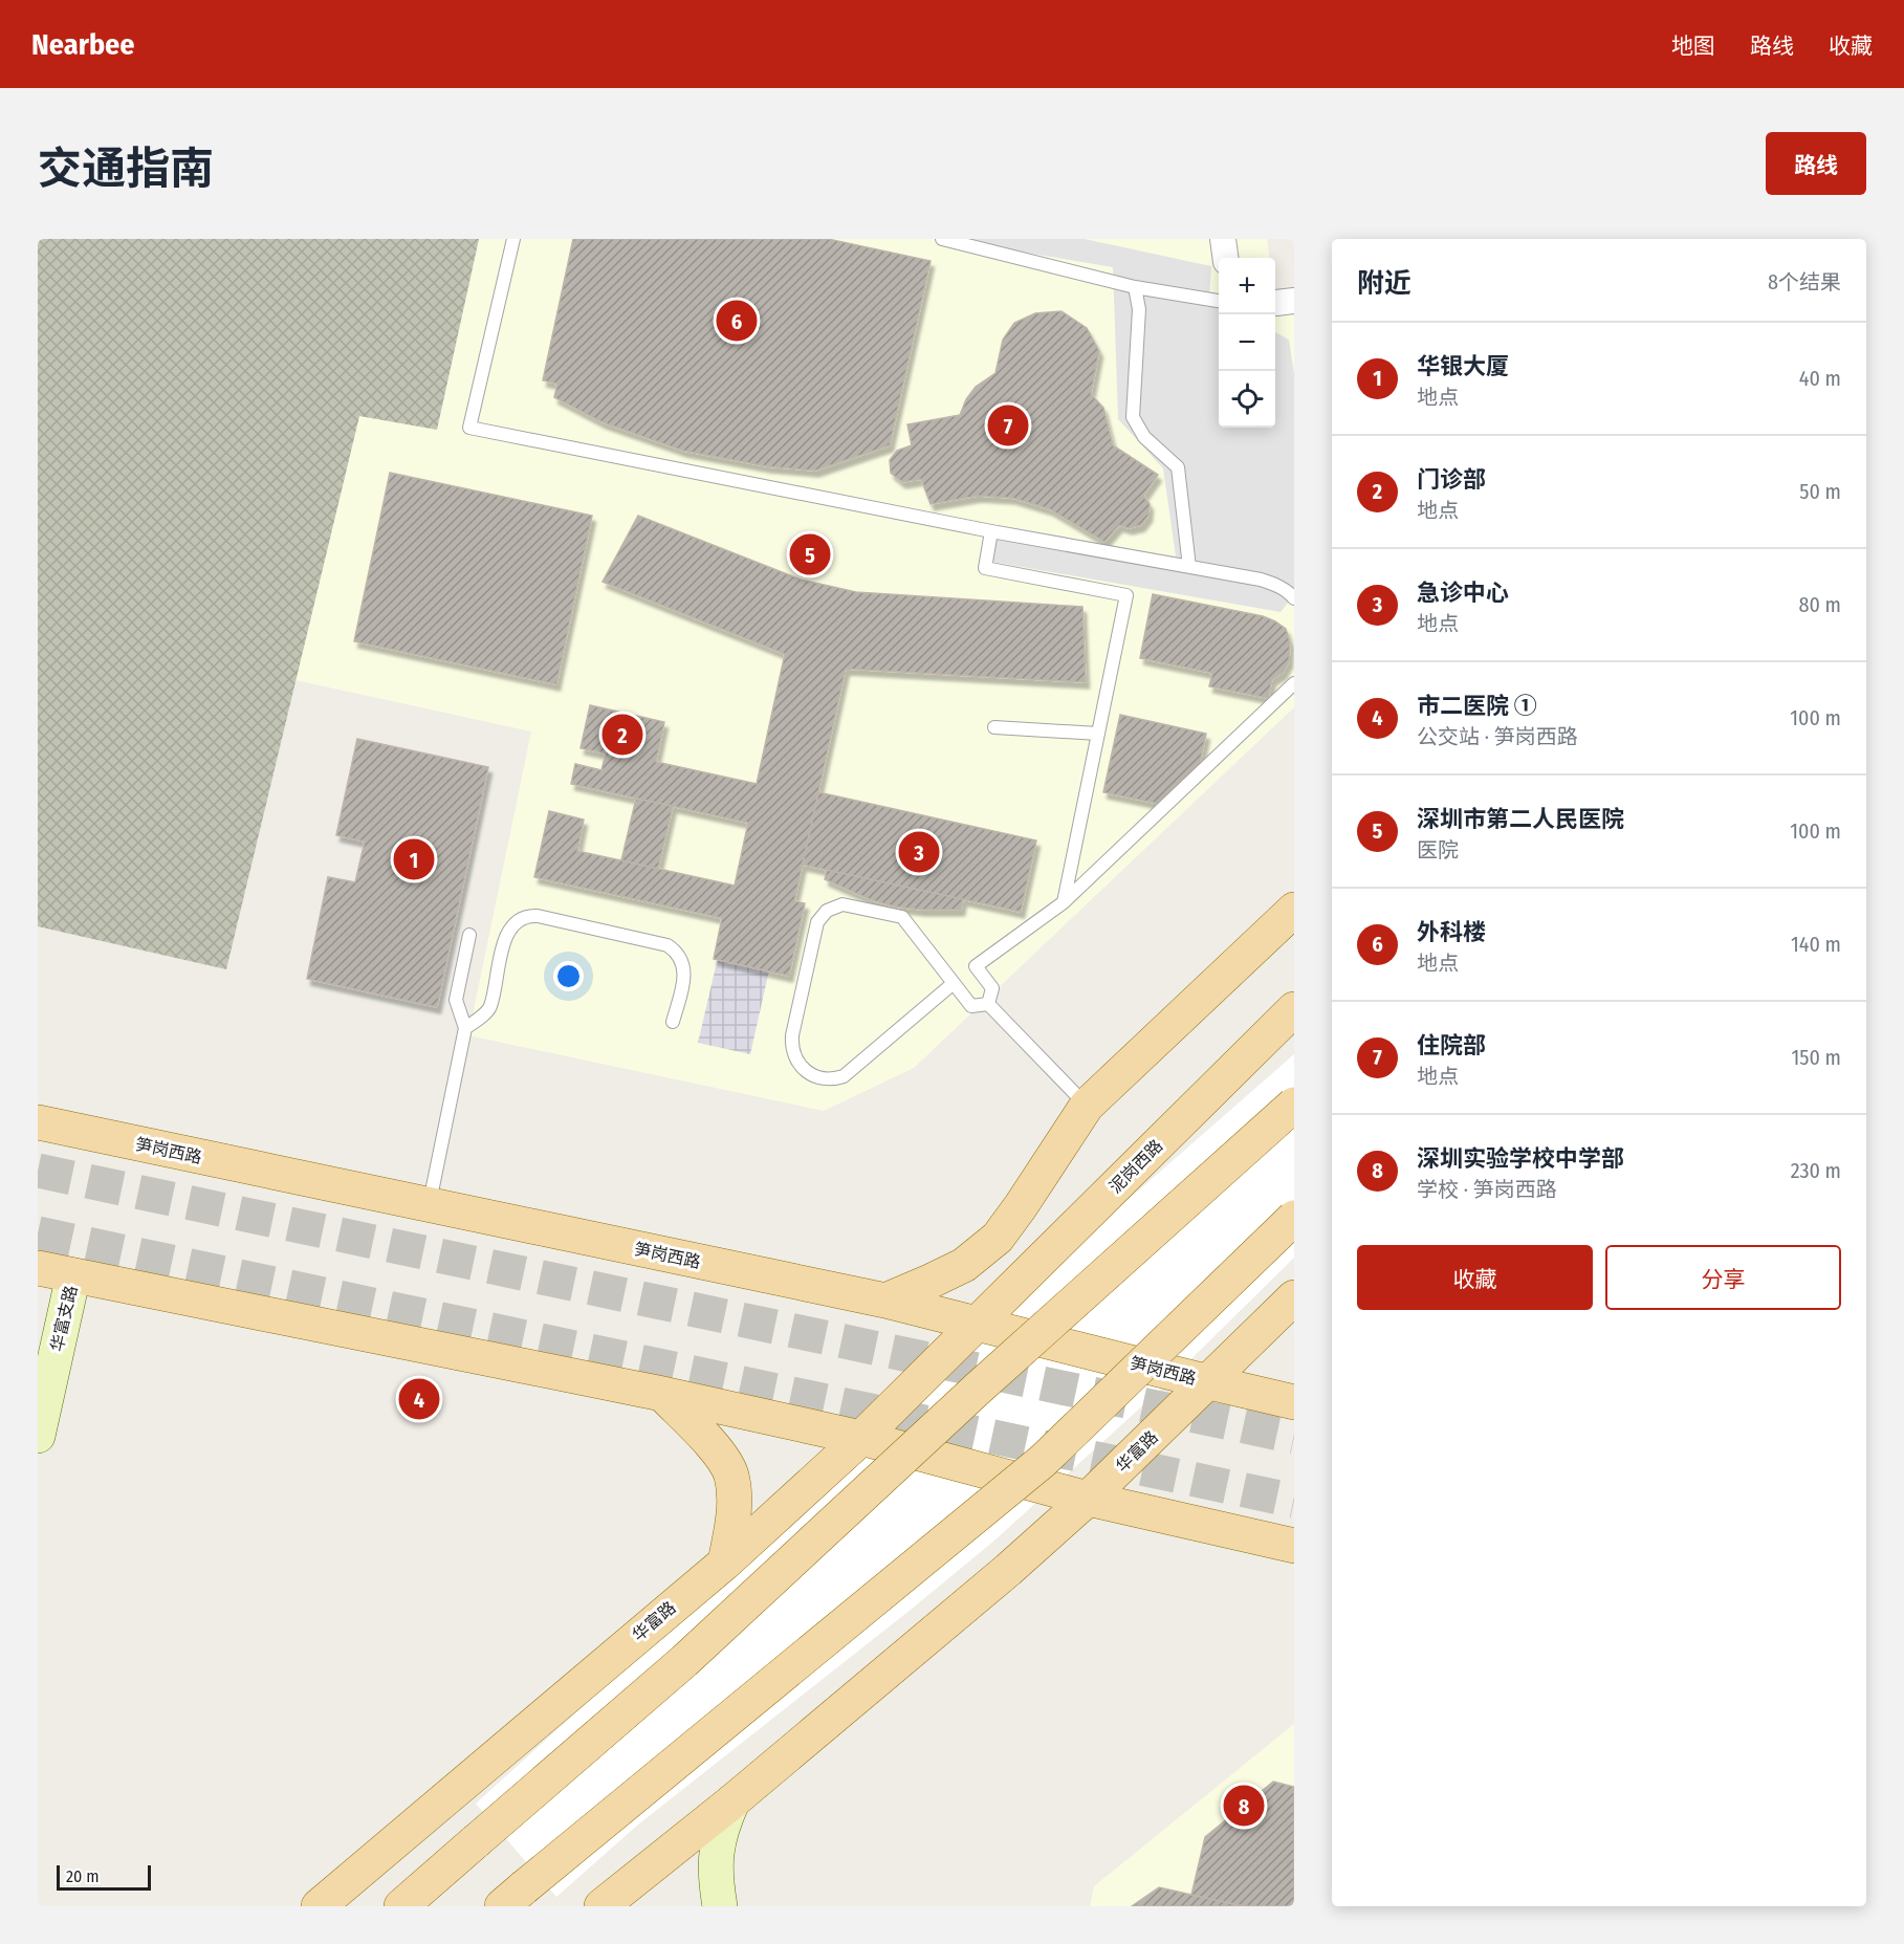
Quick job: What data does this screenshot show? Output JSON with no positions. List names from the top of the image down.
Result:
{
  "streets": {
    "main road": ["笋岗西路", "泥岗西路", "华富路"],
    "street": ["华富支路"]
  },
  "crossings": [
    ["笋岗西路", "泥岗西路"],
    ["笋岗西路", "华富路"],
    ["泥岗西路", "华富路"]
  ],
  "scale_bar": "20 m",
  "page": {
    "header": "Nearbee",
    "nav": ["地图", "路线", "收藏"],
    "title": "交通指南",
    "buttons": [
      "路线",
      ["收藏", "分享"]
    ],
    "heading": ["附近", "8个结果"],
    "map_buttons": ["+", "−"],
    "pins": [
      "6",
      "7",
      "5",
      "2",
      "3",
      "1",
      "4",
      "8"
    ],
    "list": [
      {
        "mark": "1",
        "name": "华银大厦",
        "note": "地点",
        "value": "40 m"
      },
      {
        "mark": "2",
        "name": "门诊部",
        "note": "地点",
        "value": "50 m"
      },
      {
        "mark": "3",
        "name": "急诊中心",
        "note": "地点",
        "value": "80 m"
      },
      {
        "mark": "4",
        "name": "市二医院 ①",
        "note": "公交站 · 笋岗西路",
        "value": "100 m"
      },
      {
        "mark": "5",
        "name": "深圳市第二人民医院",
        "note": "医院",
        "value": "100 m"
      },
      {
        "mark": "6",
        "name": "外科楼",
        "note": "地点",
        "value": "140 m"
      },
      {
        "mark": "7",
        "name": "住院部",
        "note": "地点",
        "value": "150 m"
      },
      {
        "mark": "8",
        "name": "深圳实验学校中学部",
        "note": "学校 · 笋岗西路",
        "value": "230 m"
      }
    ],
    "scale": "20 m"
  }
}
